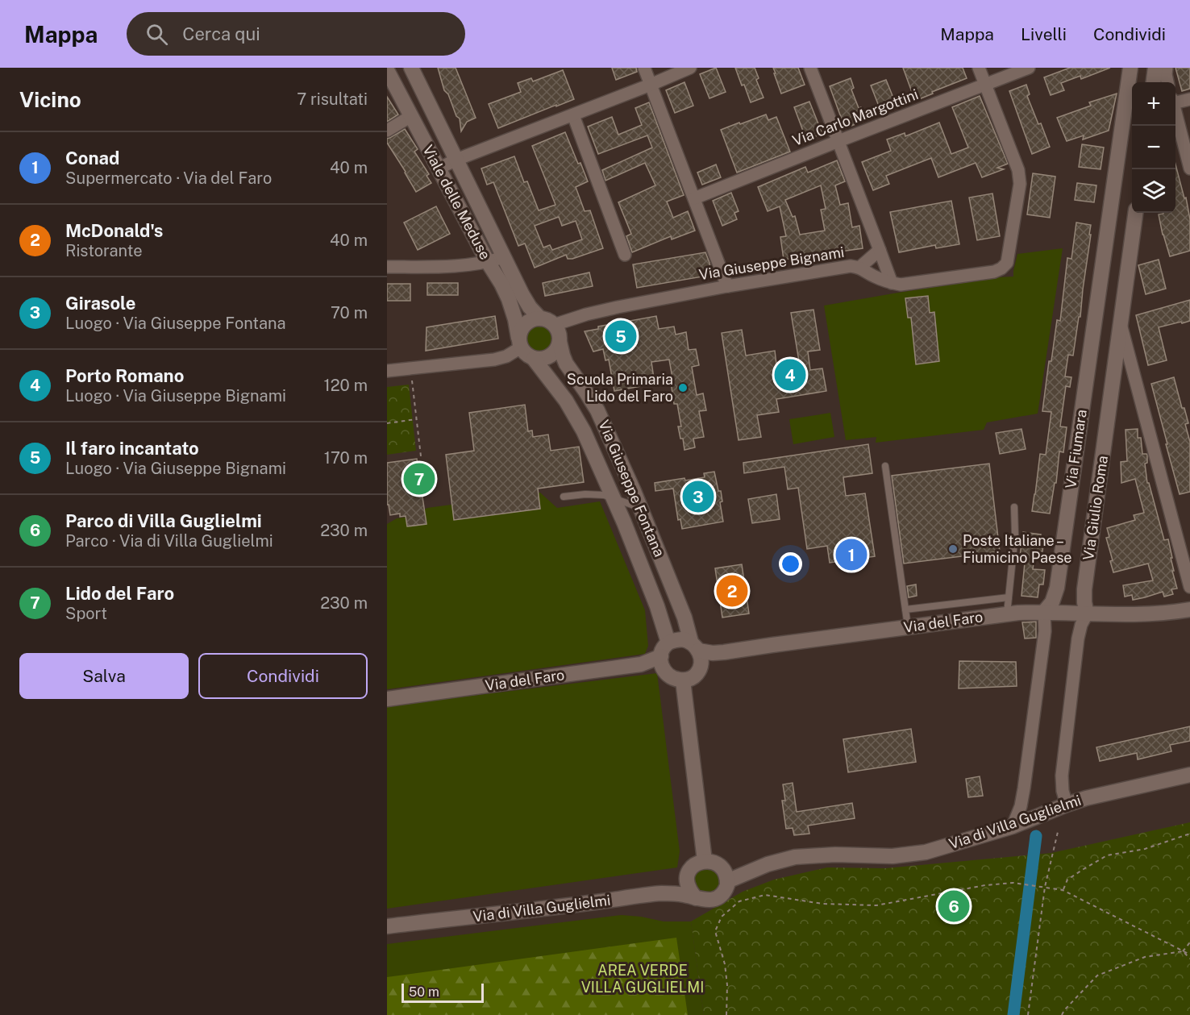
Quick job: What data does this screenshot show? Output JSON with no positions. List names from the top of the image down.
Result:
{
  "streets": {
    "street": [
      "Via Carlo Margottini",
      "Viale delle Meduse",
      "Via Giuseppe Bignami",
      "Via Fiumara",
      "Via Giuseppe Fontana",
      "Via Giulio Roma",
      "Via del Faro",
      "Via di Villa Guglielmi"
    ]
  },
  "crossings": [
    ["Via Carlo Margottini", "Via Giuseppe Bignami"],
    ["Viale delle Meduse", "Via Giuseppe Bignami"],
    ["Viale delle Meduse", "Via Giuseppe Fontana"],
    ["Via Giuseppe Bignami", "Via Giuseppe Fontana"],
    ["Via Fiumara", "Via del Faro"],
    ["Via Fiumara", "Via di Villa Guglielmi"],
    ["Via Giuseppe Fontana", "Via del Faro"],
    ["Via Giulio Roma", "Via del Faro"],
    ["Via Giulio Roma", "Via di Villa Guglielmi"]
  ],
  "parks": ["AREA VERDE VILLA GUGLIELMI"],
  "places": ["Scuola Primaria Lido del Faro", "Poste Italiane – Fiumicino Paese"],
  "scale_bar": "50 m",
  "page": {
    "header": "Mappa",
    "search": "Cerca qui",
    "nav": ["Mappa", "Livelli", "Condividi"],
    "heading": ["Vicino", "7 risultati"],
    "map_buttons": ["+", "−"],
    "list": [
      {
        "mark": "1",
        "name": "Conad",
        "note": "Supermercato · Via del Faro",
        "value": "40 m"
      },
      {
        "mark": "2",
        "name": "McDonald's",
        "note": "Ristorante",
        "value": "40 m"
      },
      {
        "mark": "3",
        "name": "Girasole",
        "note": "Luogo · Via Giuseppe Fontana",
        "value": "70 m"
      },
      {
        "mark": "4",
        "name": "Porto Romano",
        "note": "Luogo · Via Giuseppe Bignami",
        "value": "120 m"
      },
      {
        "mark": "5",
        "name": "Il faro incantato",
        "note": "Luogo · Via Giuseppe Bignami",
        "value": "170 m"
      },
      {
        "mark": "6",
        "name": "Parco di Villa Guglielmi",
        "note": "Parco · Via di Villa Guglielmi",
        "value": "230 m"
      },
      {
        "mark": "7",
        "name": "Lido del Faro",
        "note": "Sport",
        "value": "230 m"
      }
    ],
    "pins": [
      "5",
      "4",
      "7",
      "3",
      "1",
      "2",
      "6"
    ],
    "buttons": ["Salva", "Condividi"],
    "scale": "50 m"
  }
}
